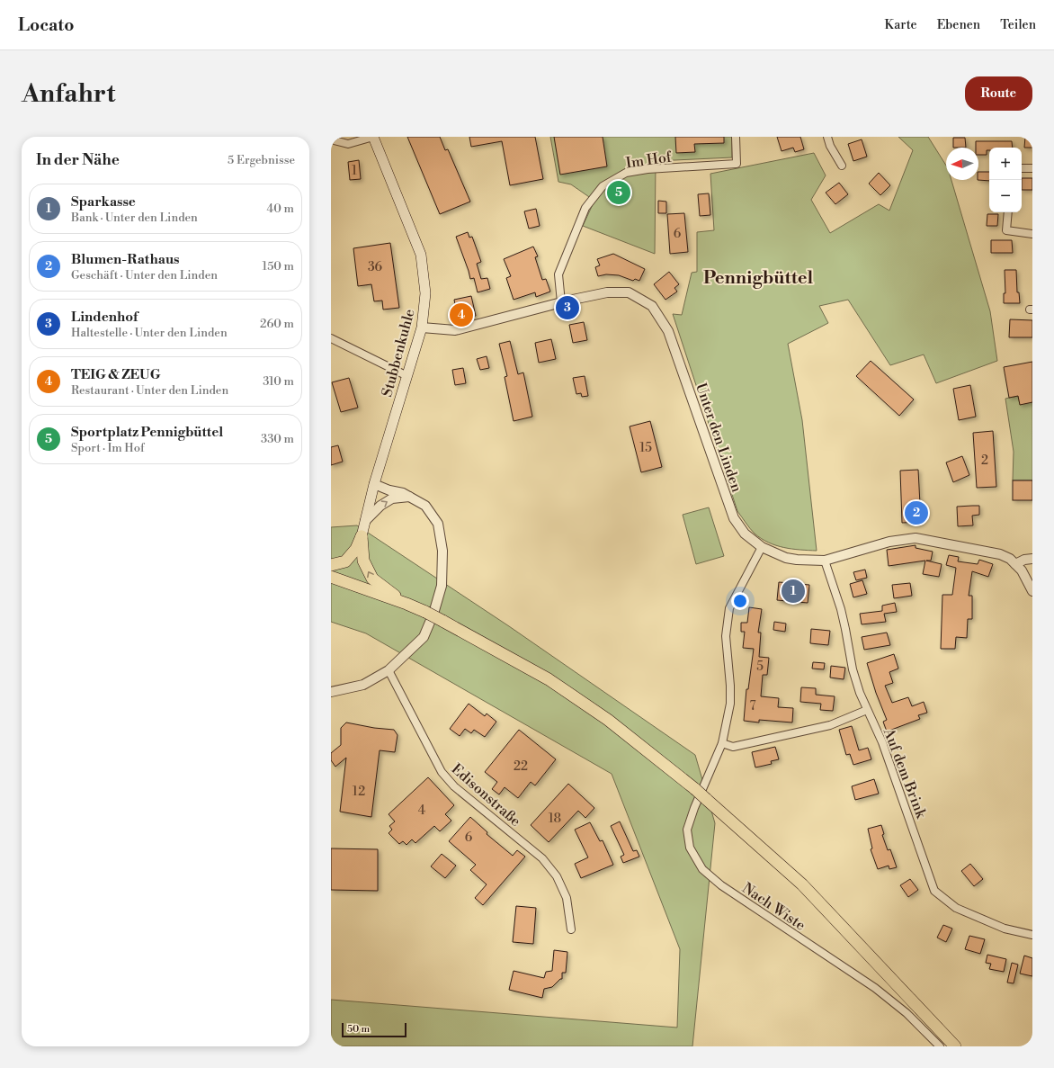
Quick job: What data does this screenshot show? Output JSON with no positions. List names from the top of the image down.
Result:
{
  "streets": {
    "main road": ["Stubbenkuhle"],
    "street": [
      "Im Hof",
      "Unter den Linden",
      "Auf dem Brink",
      "Edisonstraße",
      "Nach Wiste"
    ]
  },
  "crossings": [
    ["Im Hof", "Unter den Linden"],
    ["Stubbenkuhle", "Unter den Linden"],
    ["Unter den Linden", "Auf dem Brink"],
    ["Unter den Linden", "Nach Wiste"]
  ],
  "districts": ["Pennigbüttel"],
  "house_numbers": [
    "1",
    "6",
    "36",
    "15",
    "2",
    "5",
    "7",
    "22",
    "12",
    "4",
    "18",
    "6"
  ],
  "scale_bar": "50 m",
  "north": "left",
  "page": {
    "header": "Locato",
    "nav": ["Karte", "Ebenen", "Teilen"],
    "buttons": "Route",
    "title": "Anfahrt",
    "heading": ["In der Nähe", "5 Ergebnisse"],
    "map_buttons": ["+", "−"],
    "pins": [
      "5",
      "3",
      "4",
      "2",
      "1"
    ],
    "list": [
      {
        "mark": "1",
        "name": "Sparkasse",
        "note": "Bank · Unter den Linden",
        "value": "40 m"
      },
      {
        "mark": "2",
        "name": "Blumen-Rathaus",
        "note": "Geschäft · Unter den Linden",
        "value": "150 m"
      },
      {
        "mark": "3",
        "name": "Lindenhof",
        "note": "Haltestelle · Unter den Linden",
        "value": "260 m"
      },
      {
        "mark": "4",
        "name": "TEIG & ZEUG",
        "note": "Restaurant · Unter den Linden",
        "value": "310 m"
      },
      {
        "mark": "5",
        "name": "Sportplatz Pennigbüttel",
        "note": "Sport · Im Hof",
        "value": "330 m"
      }
    ],
    "scale": "50 m"
  }
}
